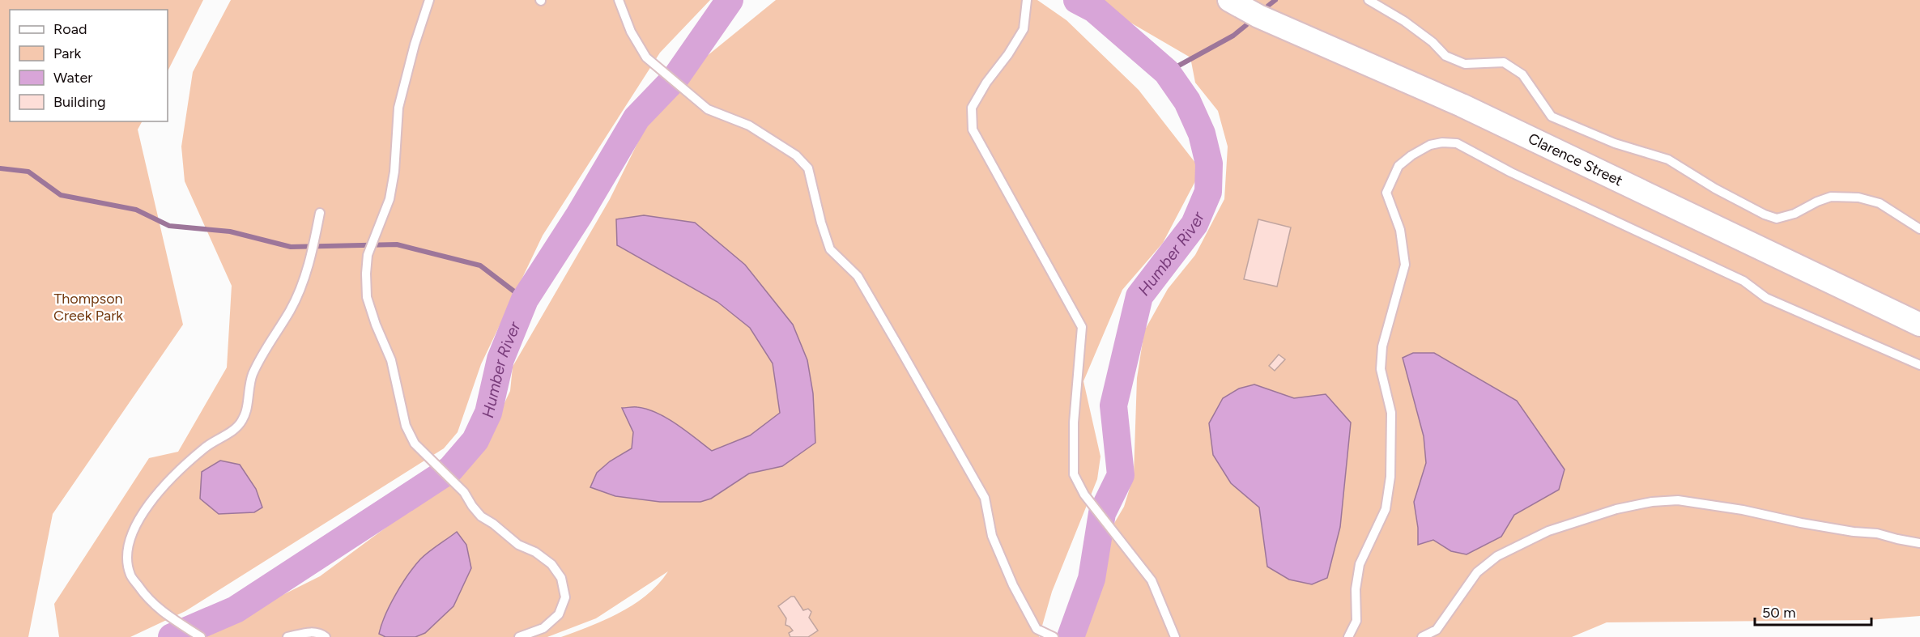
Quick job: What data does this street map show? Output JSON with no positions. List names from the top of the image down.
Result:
{
  "streets": {
    "street": ["Clarence Street"]
  },
  "water": ["Humber River"],
  "parks": ["Thompson Creek Park"],
  "legend": [
    "Road",
    "Park",
    "Water",
    "Building"
  ],
  "scale_bar": "50 m"
}
